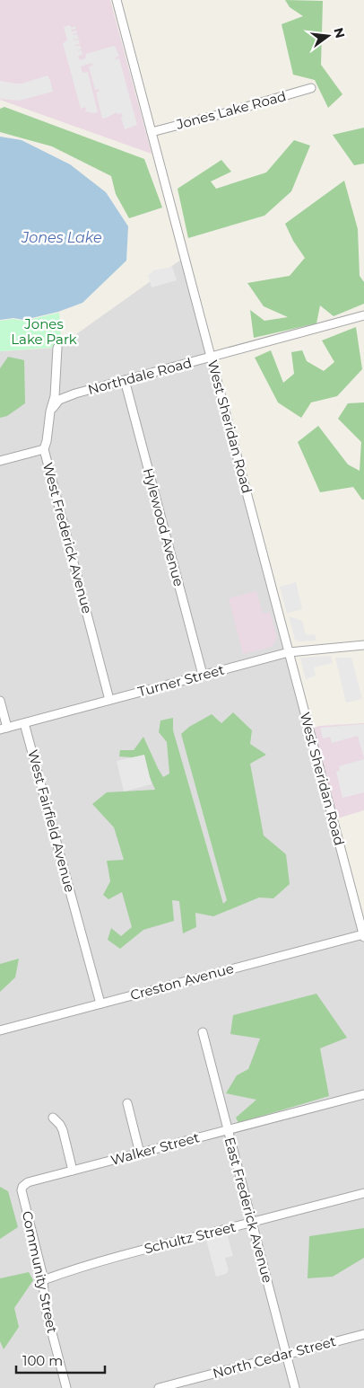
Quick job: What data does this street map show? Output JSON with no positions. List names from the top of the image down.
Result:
{
  "streets": {
    "street": [
      "Jones Lake Road",
      "Northdale Road",
      "West Sheridan Road",
      "Hylewood Avenue",
      "West Frederick Avenue",
      "Turner Street",
      "West Fairfield Avenue",
      "Creston Avenue",
      "Walker Street",
      "East Frederick Avenue",
      "Schultz Street",
      "Community Street",
      "North Cedar Street"
    ]
  },
  "crossings": [
    ["Jones Lake Road", "West Sheridan Road"],
    ["Northdale Road", "West Sheridan Road"],
    ["Northdale Road", "Hylewood Avenue"],
    ["Northdale Road", "West Frederick Avenue"],
    ["West Sheridan Road", "Turner Street"],
    ["West Sheridan Road", "Creston Avenue"],
    ["Hylewood Avenue", "Turner Street"],
    ["West Frederick Avenue", "Turner Street"],
    ["Turner Street", "West Fairfield Avenue"],
    ["West Fairfield Avenue", "Creston Avenue"],
    ["Walker Street", "East Frederick Avenue"],
    ["Walker Street", "Community Street"],
    ["East Frederick Avenue", "Schultz Street"],
    ["East Frederick Avenue", "North Cedar Street"],
    ["Schultz Street", "Community Street"]
  ],
  "water": ["Jones Lake"],
  "parks": ["Jones Lake Park"],
  "scale_bar": "100 m",
  "north": "right"
}
